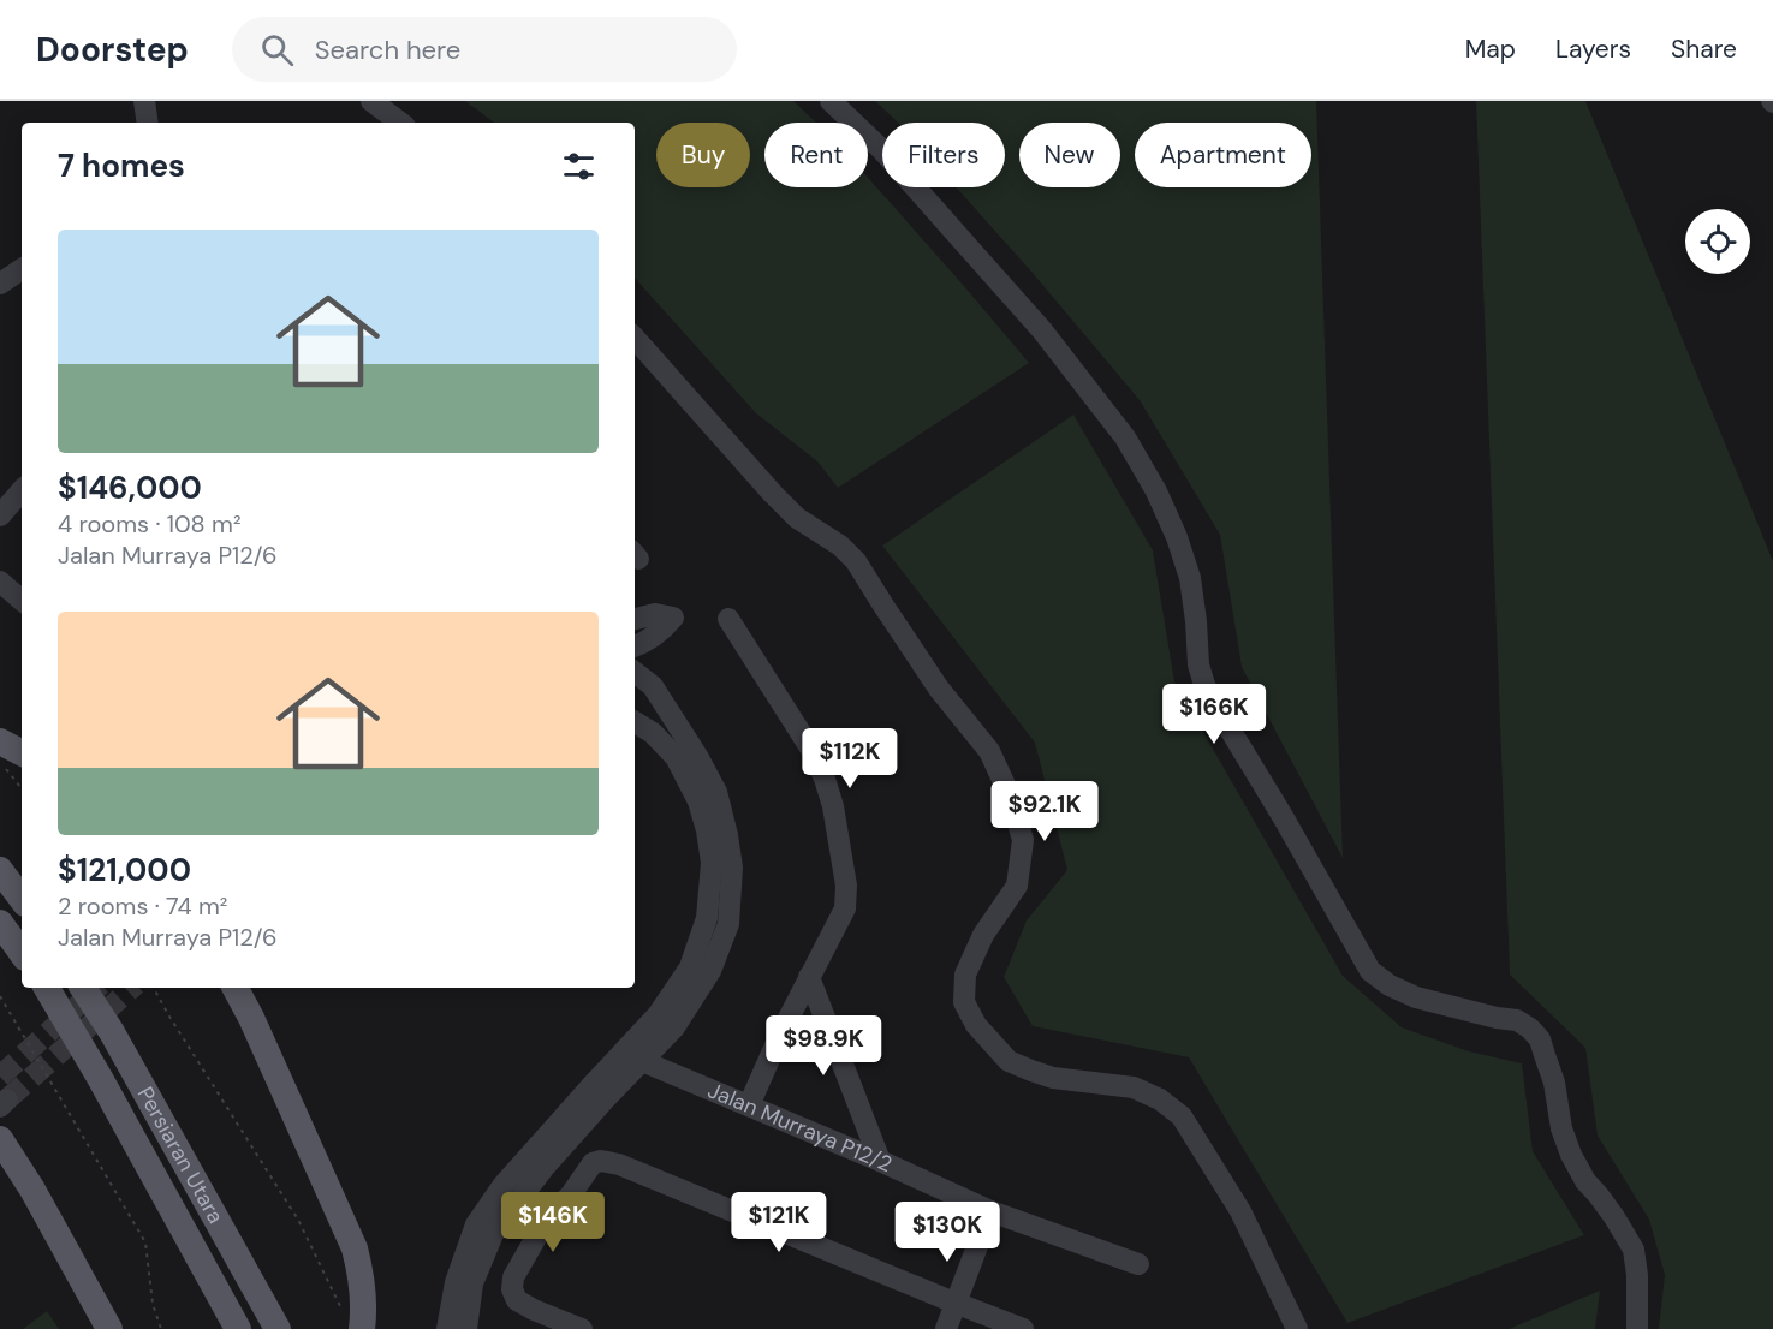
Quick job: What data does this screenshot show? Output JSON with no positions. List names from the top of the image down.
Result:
{
  "streets": {
    "main road": ["Persiaran Utara"],
    "street": ["Jalan Murraya P12/2"]
  },
  "page": {
    "header": "Doorstep",
    "search": "Search here",
    "nav": ["Map", "Layers", "Share"],
    "chip": [
      "Buy",
      "Rent",
      "Filters",
      "New",
      "Apartment"
    ],
    "heading": "7 homes",
    "list": [
      {
        "name": "$146,000",
        "note": "4 rooms · 108 m² · Jalan Murraya P12/6"
      },
      {
        "name": "$121,000",
        "note": "2 rooms · 74 m² · Jalan Murraya P12/6"
      }
    ],
    "price": [
      "$166K",
      "$112K",
      "$92.1K",
      "$98.9K",
      "$146K",
      "$121K",
      "$130K"
    ]
  }
}
